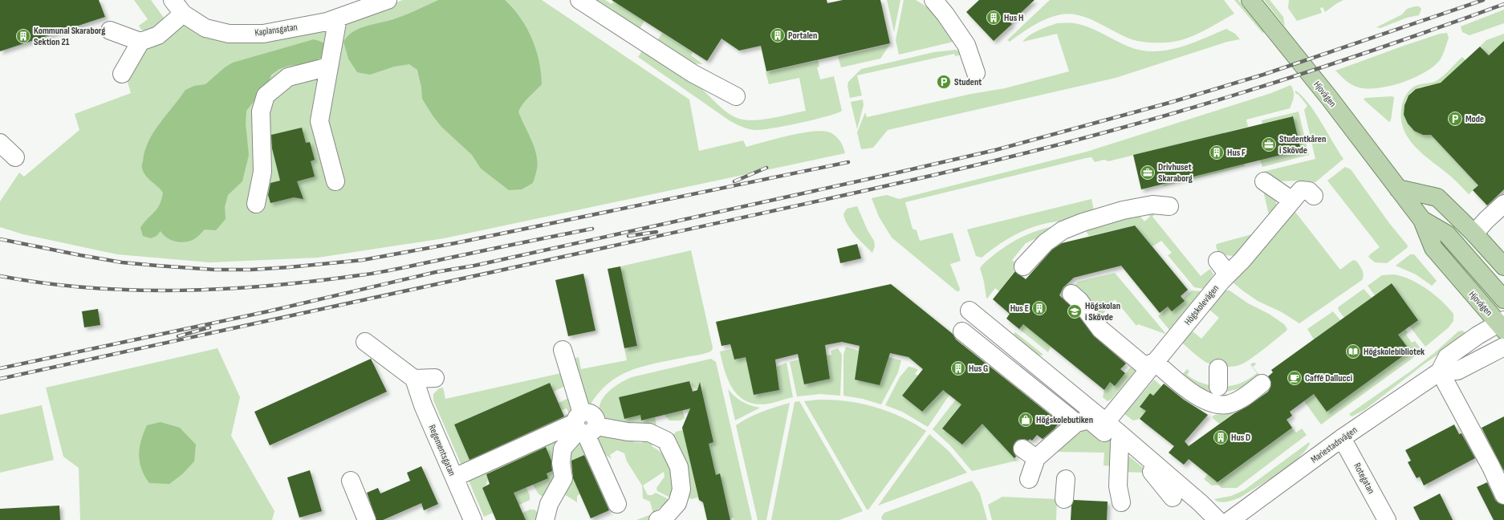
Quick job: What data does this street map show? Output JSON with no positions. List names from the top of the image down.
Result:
{
  "streets": {
    "main road": ["Hjovägen"],
    "street": [
      "Kaplansgatan",
      "Högskolevägen",
      "Mariestadsvägen",
      "Regementsgatan",
      "Rotegatan"
    ]
  },
  "crossings": [
    ["Hjovägen", "Mariestadsvägen"],
    ["Mariestadsvägen", "Rotegatan"]
  ],
  "places": {
    "building": [
      "Hus H",
      "Portalen",
      "Kommunal Skaraborg Sektion 21",
      "Hus F",
      "Hus E",
      "Hus G",
      "Hus D"
    ],
    "parking": ["Student", "Mode"],
    "office": ["Studentkåren i Skövde", "Drivhuset Skaraborg"],
    "school or university": ["Högskolan i Skövde"],
    "library": ["Högskolebibliotek"],
    "cafe": ["Caffé Dallucci"],
    "shop": ["Högskolebutiken"]
  }
}
